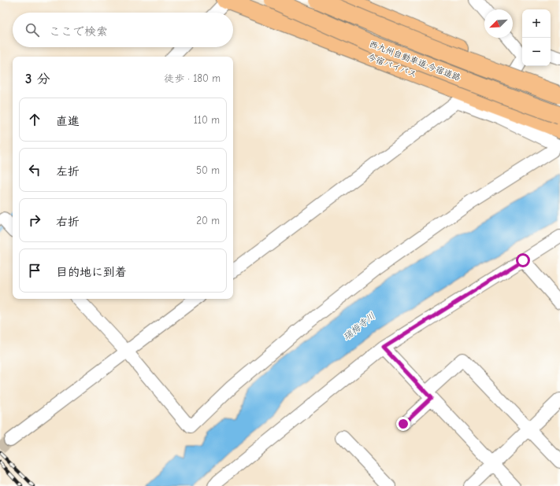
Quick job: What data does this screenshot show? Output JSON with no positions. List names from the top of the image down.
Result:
{
  "streets": {
    "highway": ["西九州自動車道;今宿道路", "今宿バイパス"]
  },
  "water": ["瑞梅寺川"],
  "north": "bottom left",
  "page": {
    "map_buttons": ["+", "−"],
    "search": "ここで検索",
    "heading": ["3 分", "徒歩 · 180 m"],
    "list": [
      ["直進", "110 m"],
      ["左折", "50 m"],
      ["右折", "20 m"],
      "目的地に到着"
    ]
  }
}
